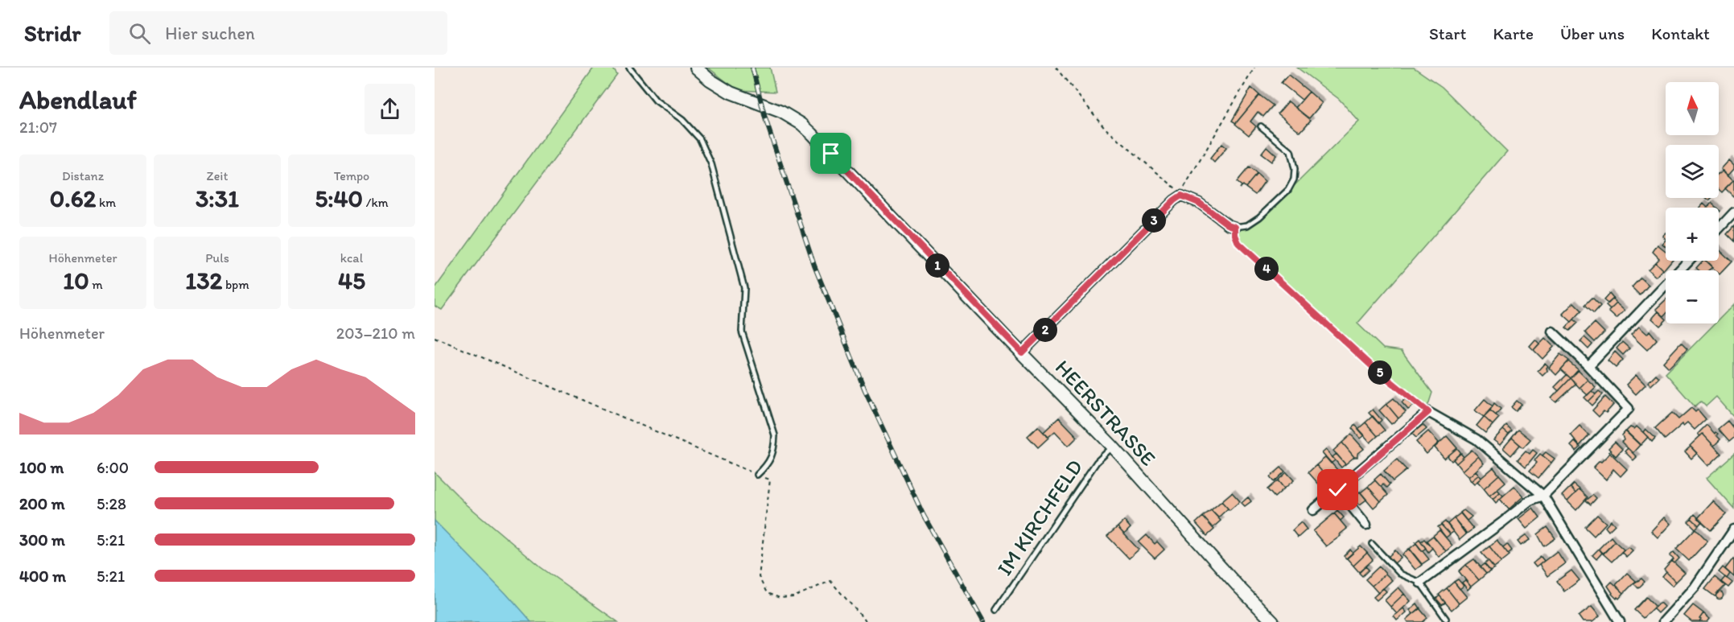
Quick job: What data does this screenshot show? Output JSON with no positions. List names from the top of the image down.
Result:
{
  "streets": {
    "main road": ["HEERSTRASSE"],
    "lane": ["IM KIRCHFELD"]
  },
  "crossings": [
    ["HEERSTRASSE", "IM KIRCHFELD"]
  ],
  "north": "top",
  "page": {
    "header": "Stridr",
    "search": "Hier suchen",
    "nav": [
      "Start",
      "Karte",
      "Über uns",
      "Kontakt"
    ],
    "heading": ["Abendlauf", "21:07"],
    "map_buttons": ["+", "−"],
    "stats": [
      ["Distanz", "0.62 km"],
      ["Zeit", "3:31"],
      ["Tempo", "5:40 /km"],
      ["Höhenmeter", "10 m"],
      ["Puls", "132 bpm"],
      ["kcal", "45"]
    ],
    "pins": [
      "3",
      "1",
      "4",
      "2",
      "5"
    ],
    "chart": ["Höhenmeter", "203–210 m"],
    "list": [
      {
        "name": "100 m",
        "note": "6:00"
      },
      {
        "name": "200 m",
        "note": "5:28"
      },
      {
        "name": "300 m",
        "note": "5:21"
      },
      {
        "name": "400 m",
        "note": "5:21"
      }
    ]
  }
}
